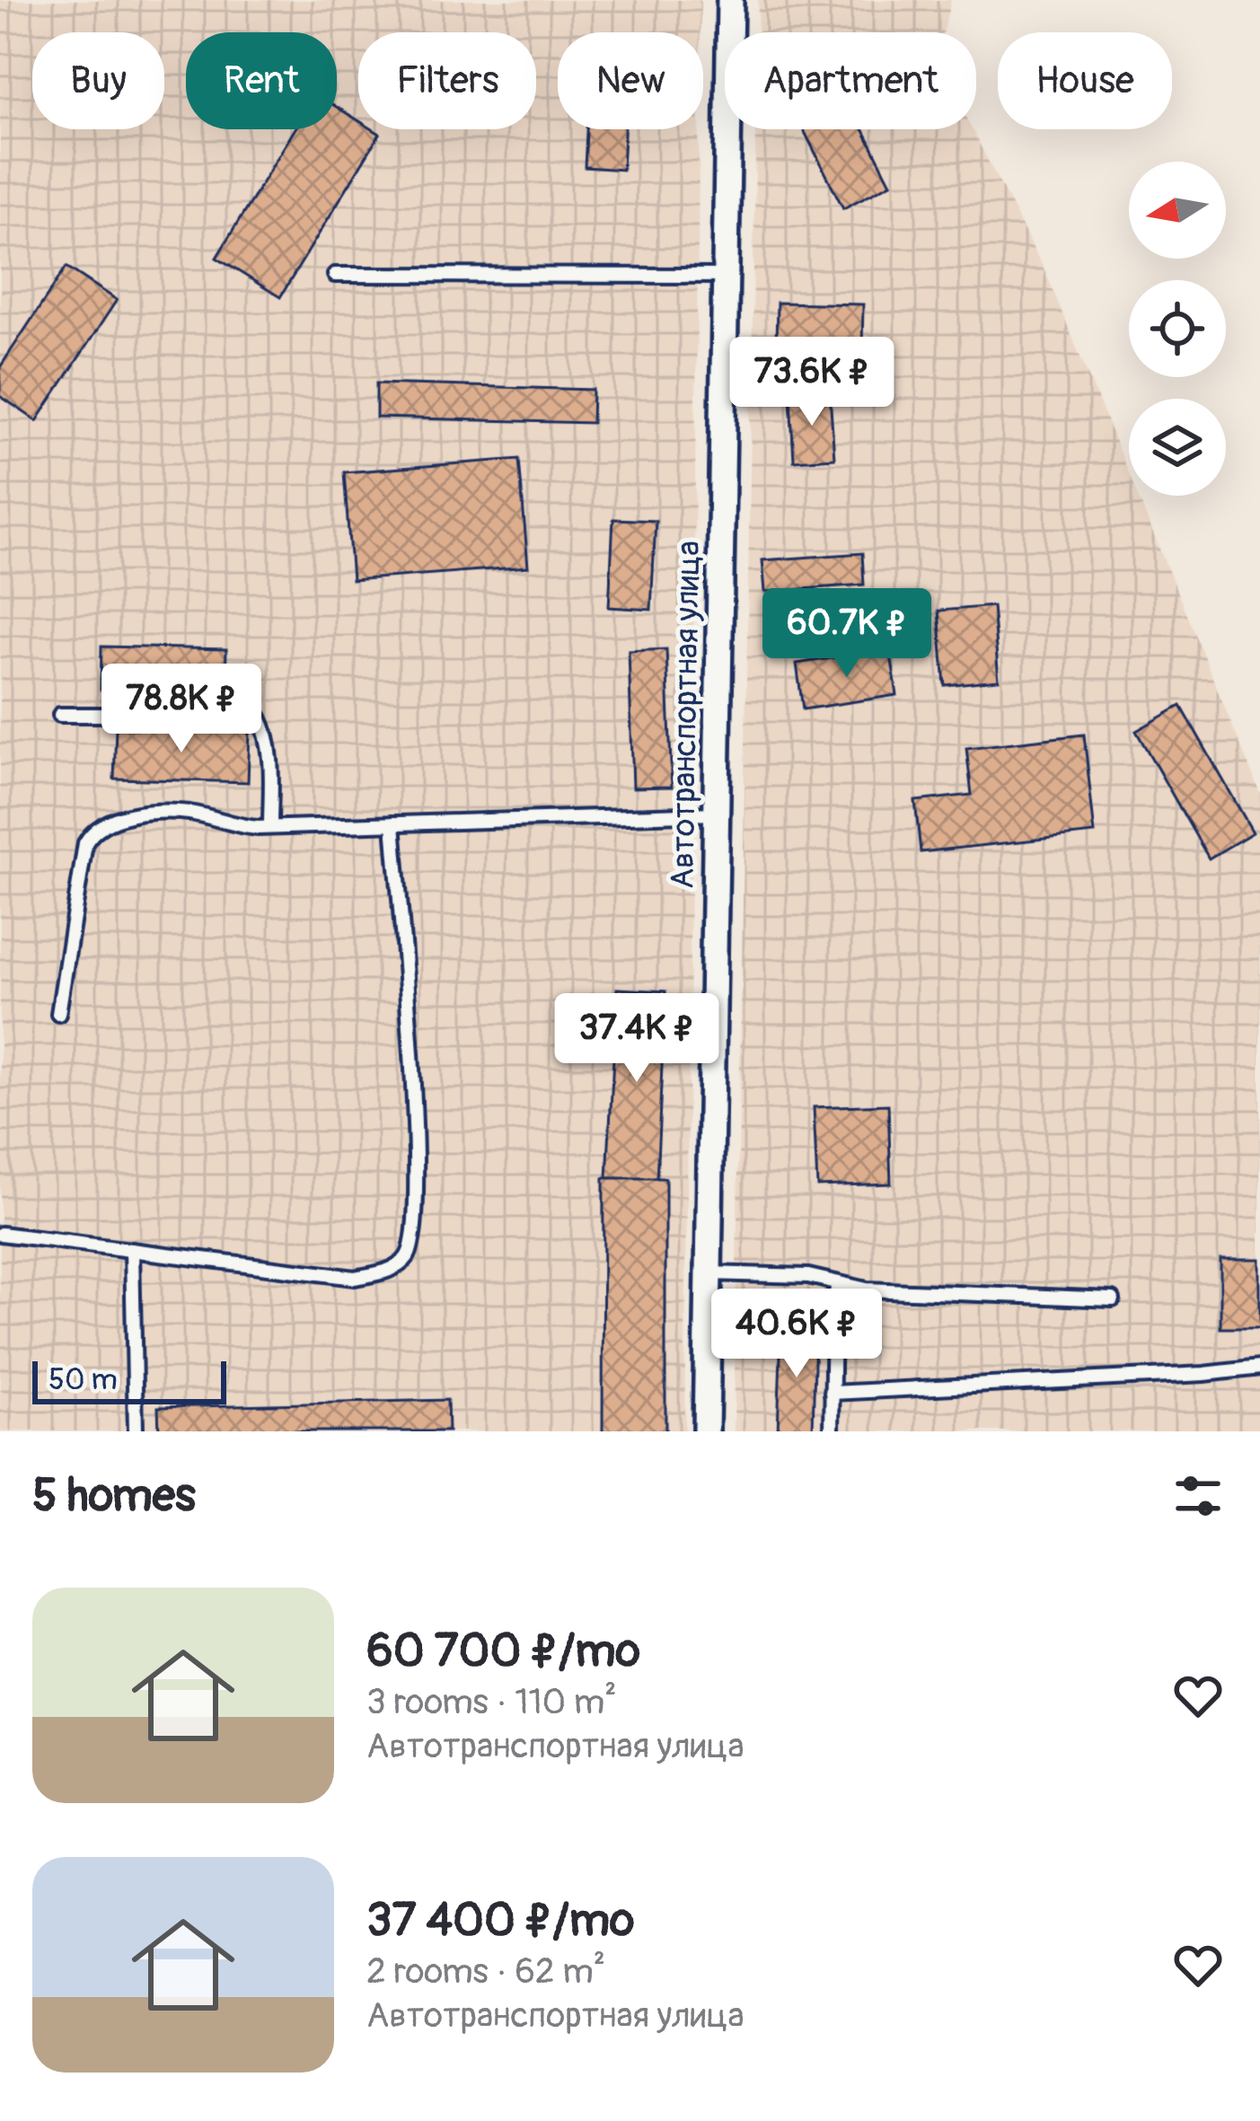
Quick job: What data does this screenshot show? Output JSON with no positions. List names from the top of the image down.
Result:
{
  "streets": {
    "street": ["Автотранспортная улица"]
  },
  "scale_bar": "50 m",
  "north": "left",
  "page": {
    "chip": [
      "Buy",
      "Rent",
      "Filters",
      "New",
      "Apartment",
      "House"
    ],
    "price": [
      "73.6K ₽",
      "60.7K ₽",
      "78.8K ₽",
      "37.4K ₽",
      "40.6K ₽"
    ],
    "scale": "50 m",
    "heading": "5 homes",
    "list": [
      {
        "name": "60 700 ₽/mo",
        "note": "3 rooms · 110 m² · Автотранспортная улица"
      },
      {
        "name": "37 400 ₽/mo",
        "note": "2 rooms · 62 m² · Автотранспортная улица"
      }
    ]
  }
}
